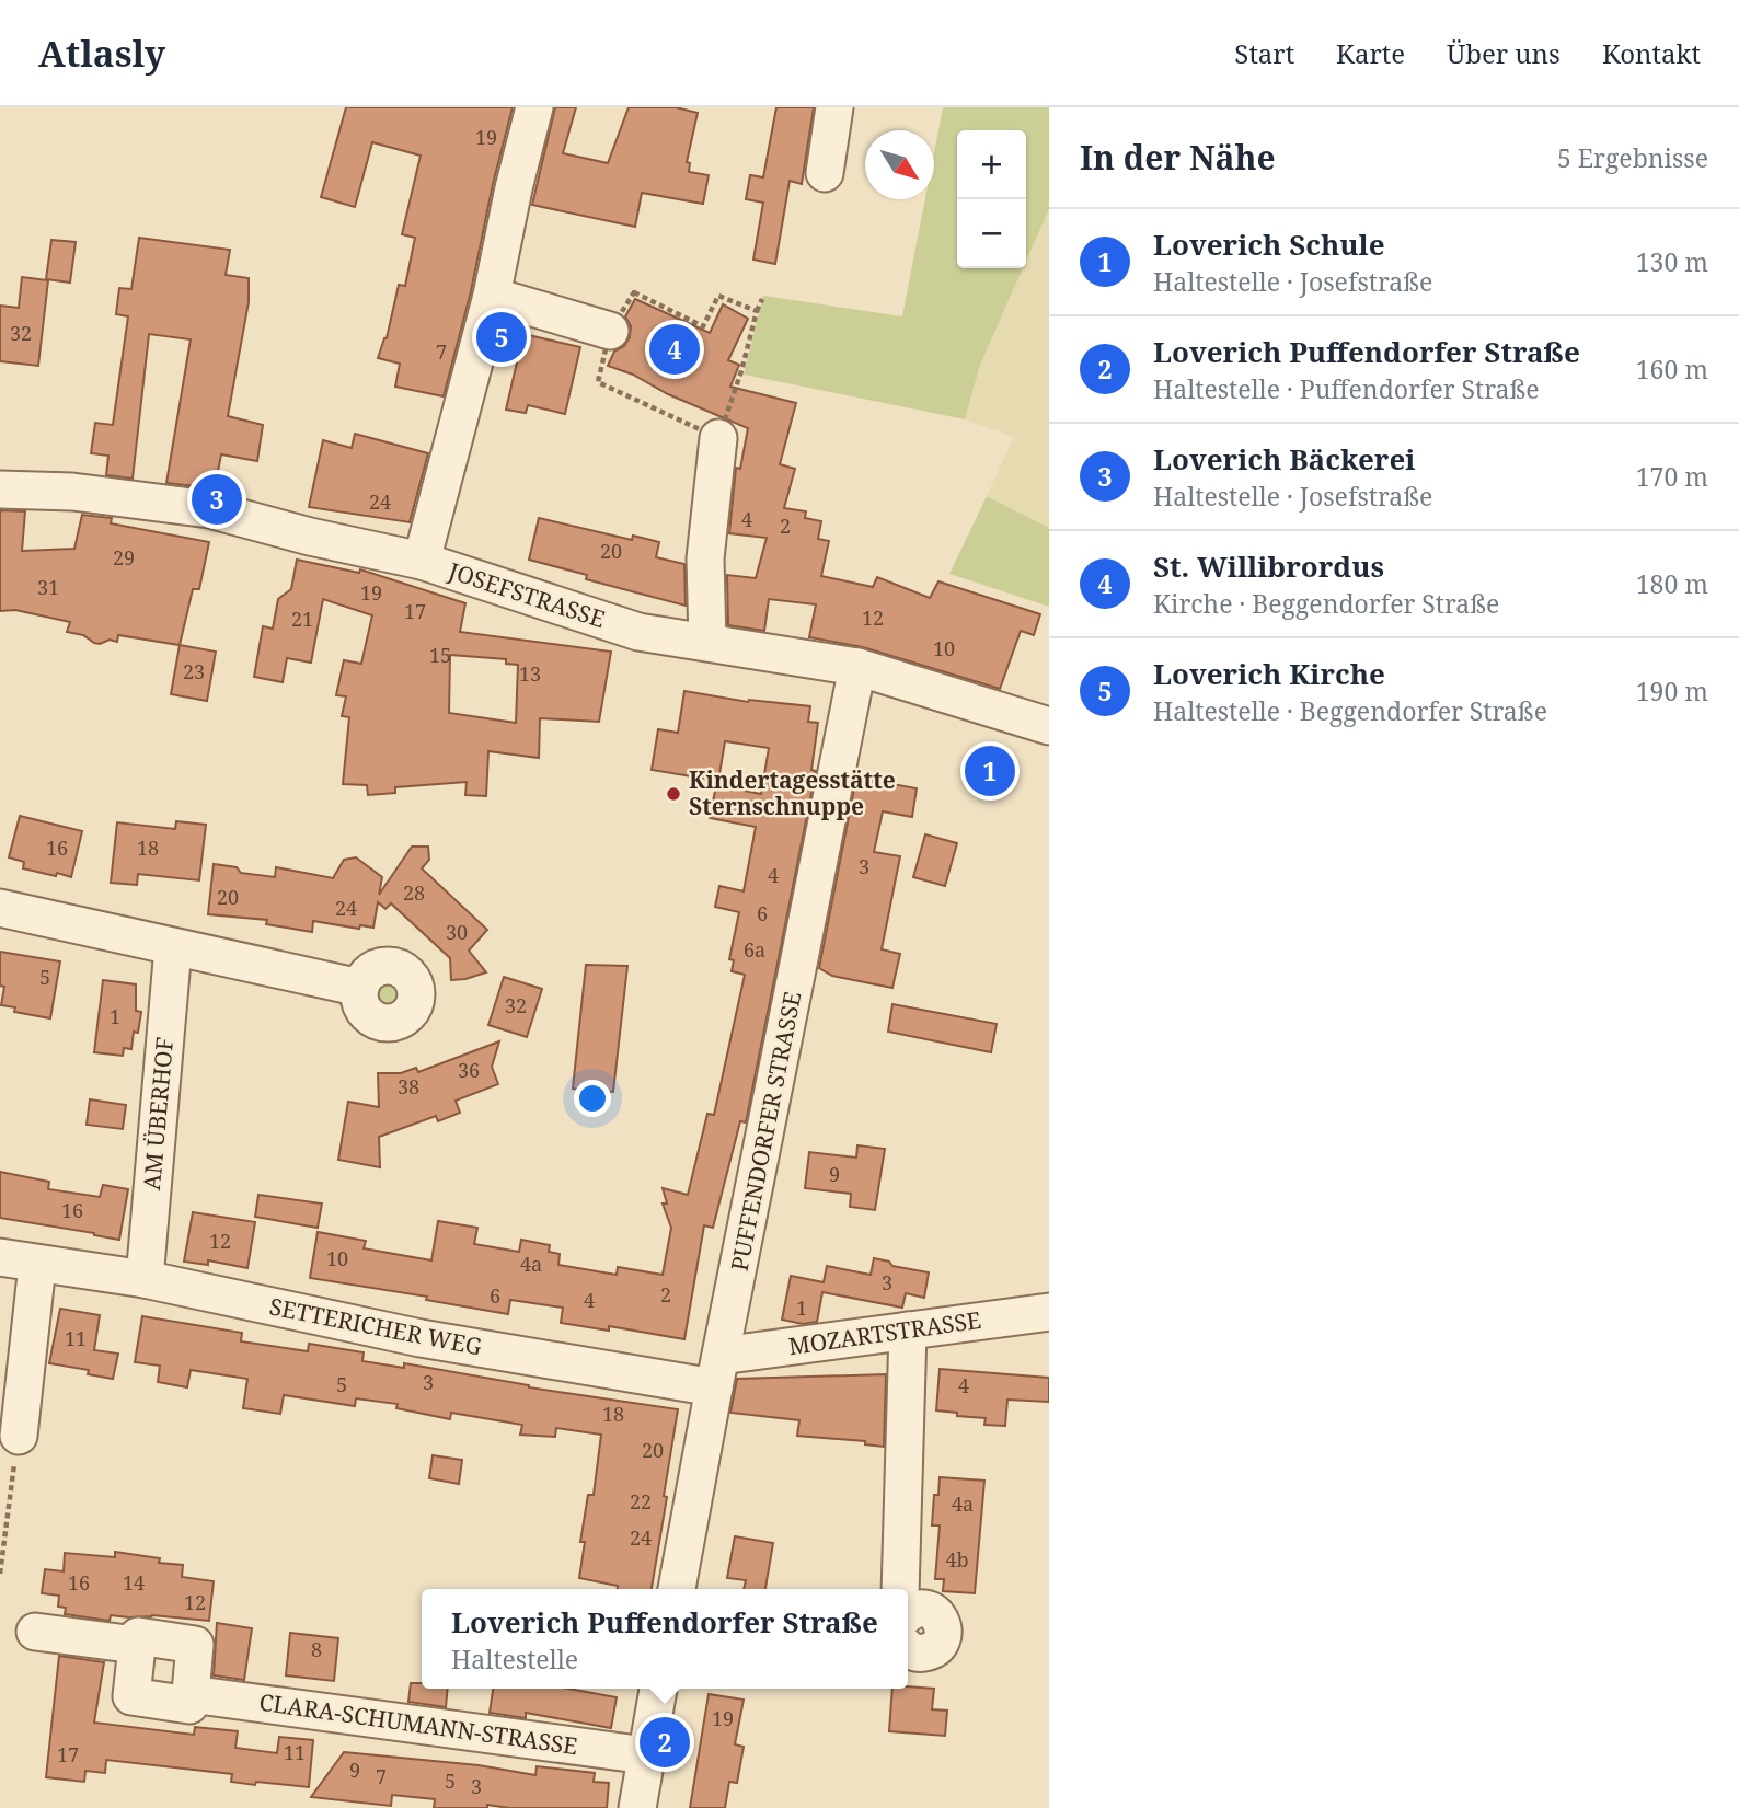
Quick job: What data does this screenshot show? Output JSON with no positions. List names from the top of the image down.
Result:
{
  "streets": {
    "street": [
      "JOSEFSTRASSE",
      "AM ÜBERHOF",
      "PUFFENDORFER STRASSE",
      "SETTERICHER WEG",
      "MOZARTSTRASSE",
      "CLARA-SCHUMANN-STRASSE"
    ]
  },
  "crossings": [
    ["JOSEFSTRASSE", "PUFFENDORFER STRASSE"],
    ["AM ÜBERHOF", "SETTERICHER WEG"],
    ["PUFFENDORFER STRASSE", "SETTERICHER WEG"],
    ["PUFFENDORFER STRASSE", "MOZARTSTRASSE"],
    ["SETTERICHER WEG", "MOZARTSTRASSE"]
  ],
  "places": ["Kindertagesstätte Sternschnuppe"],
  "house_numbers": [
    "19",
    "32",
    "7",
    "24",
    "4",
    "2",
    "20",
    "29",
    "31",
    "19",
    "17",
    "12",
    "21",
    "10",
    "15",
    "23",
    "13",
    "16",
    "18",
    "3",
    "4",
    "28",
    "20",
    "24",
    "6",
    "30",
    "6a",
    "5",
    "32",
    "1",
    "36",
    "38",
    "9",
    "16",
    "12",
    "10",
    "4a",
    "3",
    "2",
    "6",
    "4",
    "1",
    "11",
    "3",
    "5",
    "4",
    "18",
    "20",
    "22",
    "4a",
    "24",
    "4b",
    "16",
    "14",
    "12",
    "8",
    "19",
    "11",
    "17",
    "9",
    "7",
    "5",
    "3"
  ],
  "north": "bottom right",
  "page": {
    "header": "Atlasly",
    "nav": [
      "Start",
      "Karte",
      "Über uns",
      "Kontakt"
    ],
    "heading": ["In der Nähe", "5 Ergebnisse"],
    "map_buttons": ["+", "−"],
    "list": [
      {
        "mark": "1",
        "name": "Loverich Schule",
        "note": "Haltestelle · Josefstraße",
        "value": "130 m"
      },
      {
        "mark": "2",
        "name": "Loverich Puffendorfer Straße",
        "note": "Haltestelle · Puffendorfer Straße",
        "value": "160 m"
      },
      {
        "mark": "3",
        "name": "Loverich Bäckerei",
        "note": "Haltestelle · Josefstraße",
        "value": "170 m"
      },
      {
        "mark": "4",
        "name": "St. Willibrordus",
        "note": "Kirche · Beggendorfer Straße",
        "value": "180 m"
      },
      {
        "mark": "5",
        "name": "Loverich Kirche",
        "note": "Haltestelle · Beggendorfer Straße",
        "value": "190 m"
      }
    ],
    "pins": [
      "5",
      "4",
      "3",
      "1",
      "2"
    ],
    "popup": ["Loverich Puffendorfer Straße", "Haltestelle"]
  }
}
